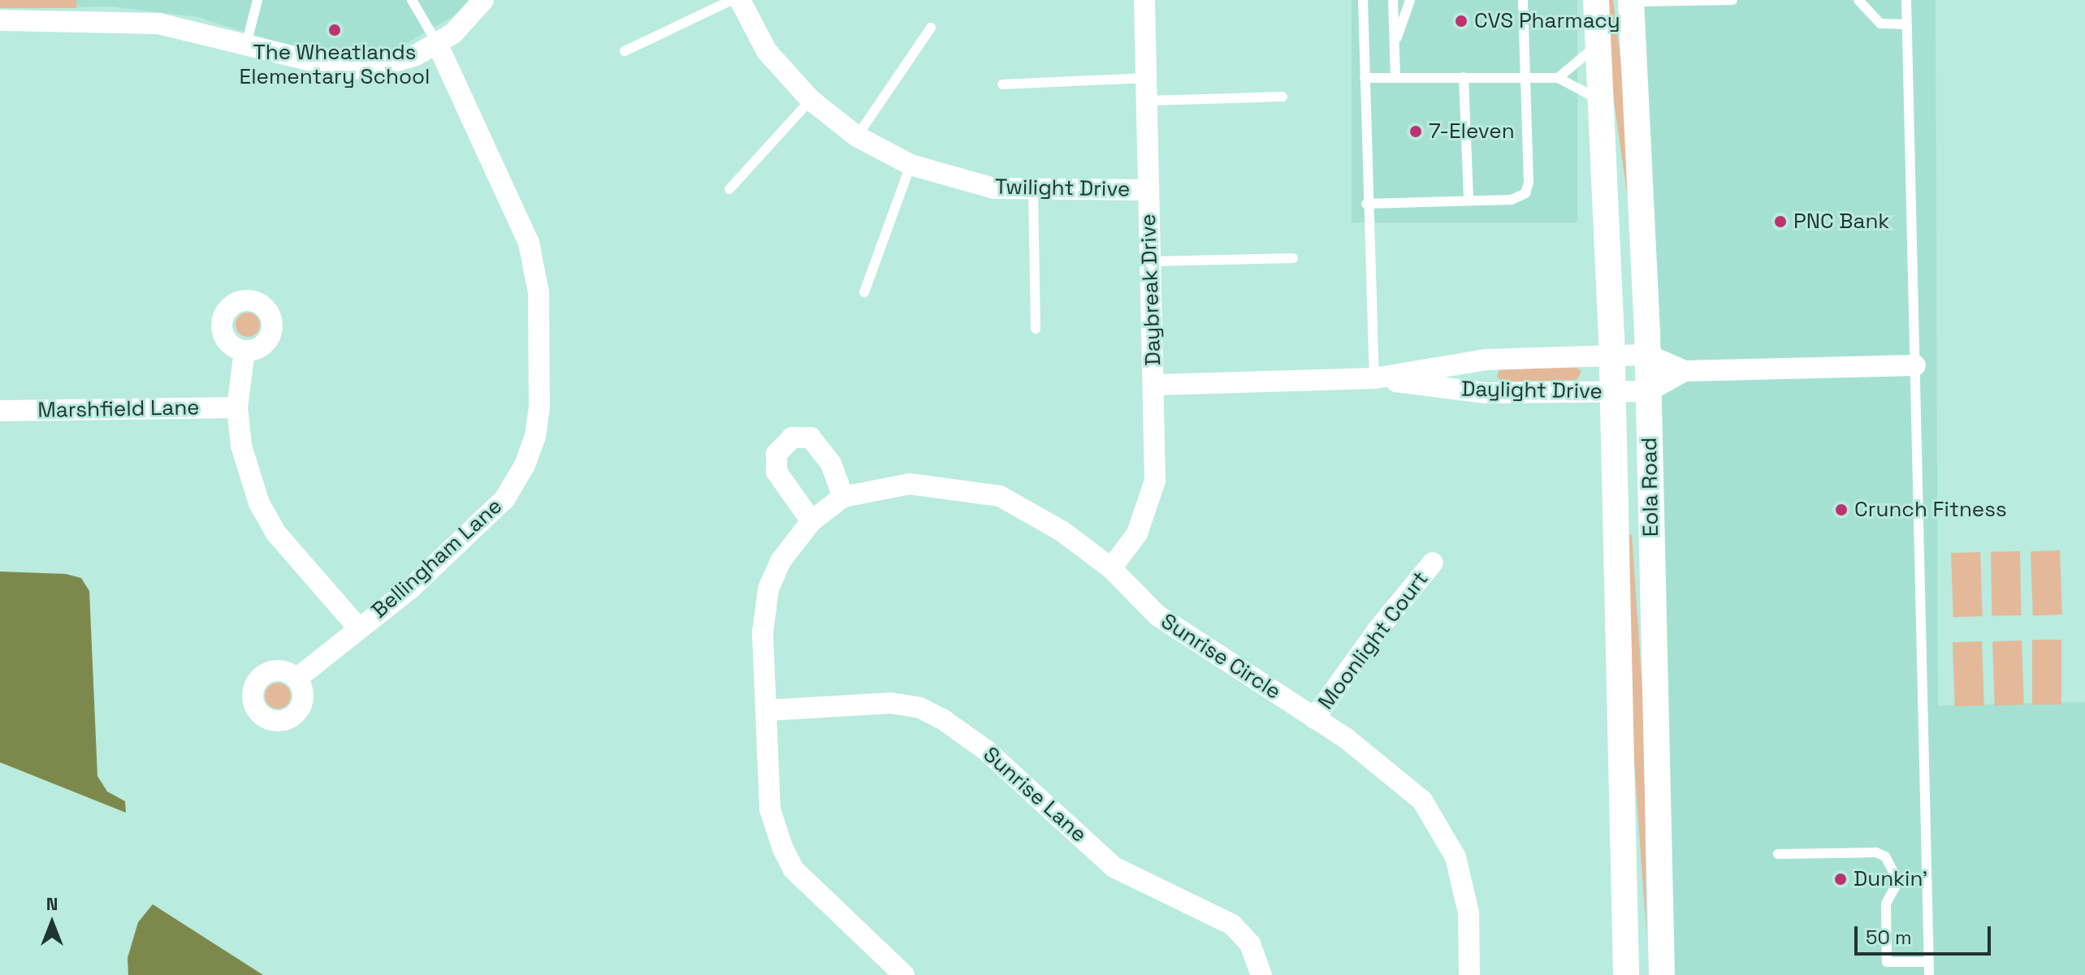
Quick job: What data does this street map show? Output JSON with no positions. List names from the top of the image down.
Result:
{
  "streets": {
    "street": [
      "Twilight Drive",
      "Daybreak Drive",
      "Daylight Drive",
      "Marshfield Lane",
      "Eola Road",
      "Bellingham Lane",
      "Moonlight Court",
      "Sunrise Circle",
      "Sunrise Lane"
    ]
  },
  "crossings": [
    ["Twilight Drive", "Daybreak Drive"],
    ["Daybreak Drive", "Daylight Drive"],
    ["Daybreak Drive", "Sunrise Circle"],
    ["Daylight Drive", "Eola Road"],
    ["Moonlight Court", "Sunrise Circle"],
    ["Sunrise Circle", "Sunrise Lane"]
  ],
  "places": [
    "CVS Pharmacy",
    "The Wheatlands Elementary School",
    "7-Eleven",
    "PNC Bank",
    "Crunch Fitness",
    "Dunkin'"
  ],
  "scale_bar": "50 m",
  "north": "top"
}
